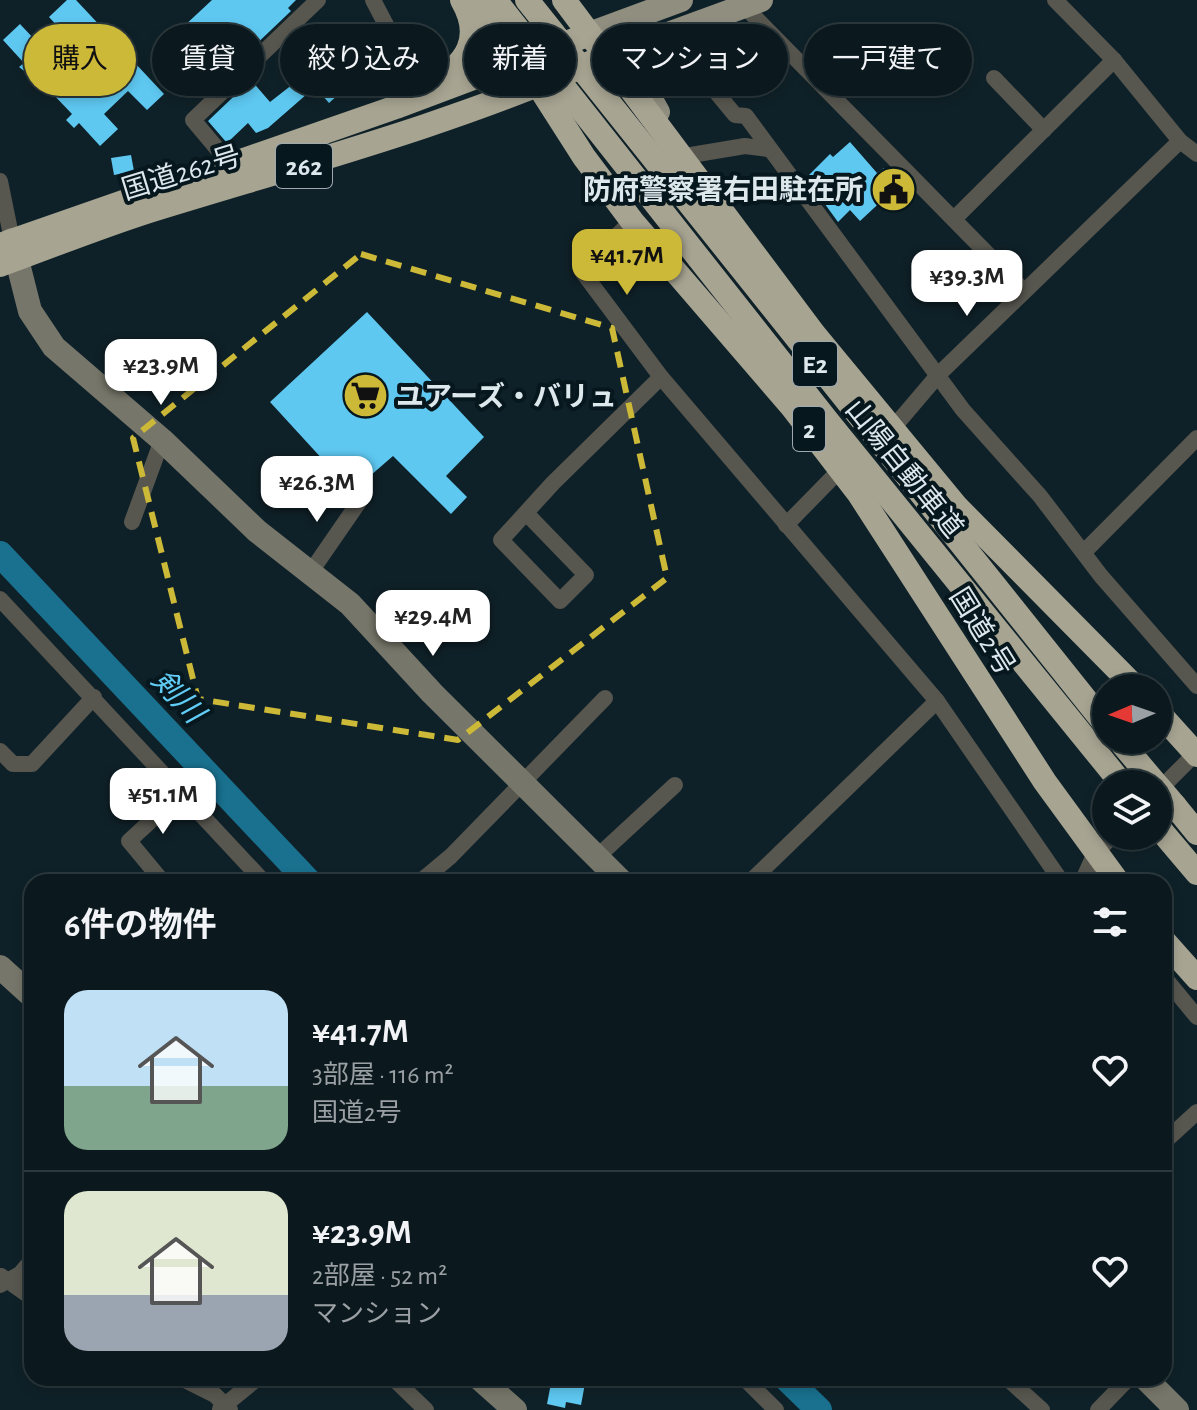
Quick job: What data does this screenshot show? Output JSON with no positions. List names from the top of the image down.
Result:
{
  "streets": {
    "highway": [
      "262",
      "国道262号",
      "E2",
      "2",
      "山陽自動車道",
      "国道2号"
    ]
  },
  "crossings": [
    ["国道262号", "2"]
  ],
  "water": ["剣川"],
  "places": {
    "public building": ["防府警察署右田駐在所"],
    "supermarket": ["ユアーズ・バリュ"]
  },
  "north": "left",
  "page": {
    "chip": [
      "購入",
      "賃貸",
      "絞り込み",
      "新着",
      "マンション",
      "一戸建て"
    ],
    "price": [
      "¥41.7M",
      "¥39.3M",
      "¥23.9M",
      "¥26.3M",
      "¥29.4M",
      "¥51.1M"
    ],
    "heading": "6件の物件",
    "list": [
      {
        "name": "¥41.7M",
        "note": "3部屋 · 116 m² · 国道2号"
      },
      {
        "name": "¥23.9M",
        "note": "2部屋 · 52 m² · マンション"
      }
    ]
  }
}
